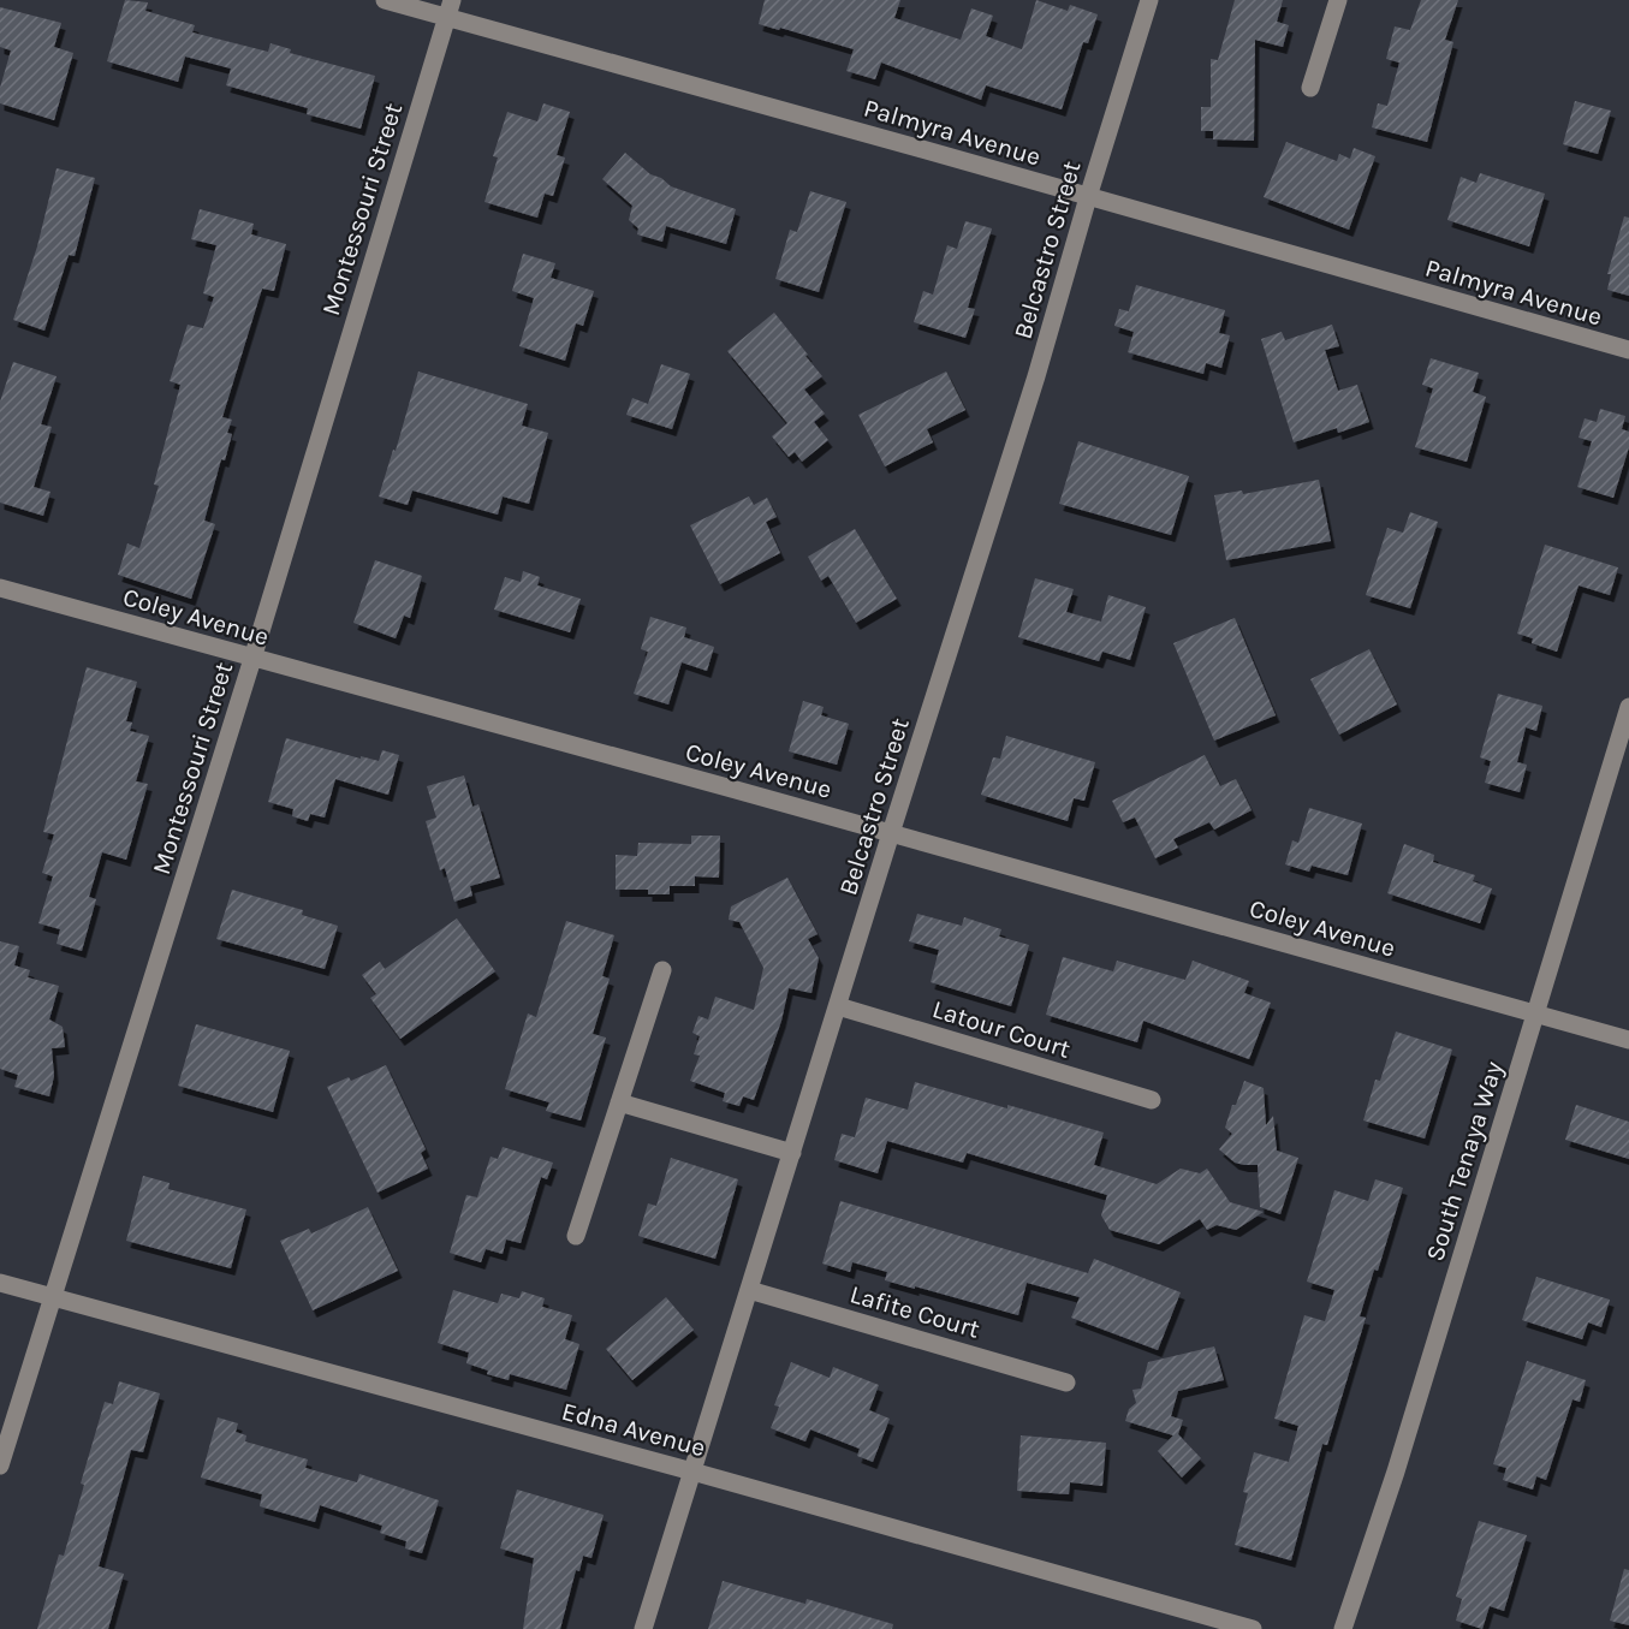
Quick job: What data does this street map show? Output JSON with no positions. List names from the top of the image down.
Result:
{
  "streets": {
    "street": [
      "Palmyra Avenue",
      "Montessouri Street",
      "Belcastro Street",
      "Coley Avenue",
      "Latour Court",
      "South Tenaya Way",
      "Lafite Court",
      "Edna Avenue"
    ]
  },
  "crossings": [
    ["Palmyra Avenue", "Montessouri Street"],
    ["Palmyra Avenue", "Belcastro Street"],
    ["Montessouri Street", "Coley Avenue"],
    ["Montessouri Street", "Edna Avenue"],
    ["Belcastro Street", "Coley Avenue"],
    ["Belcastro Street", "Latour Court"],
    ["Belcastro Street", "Lafite Court"],
    ["Belcastro Street", "Edna Avenue"],
    ["Coley Avenue", "South Tenaya Way"]
  ]
}
